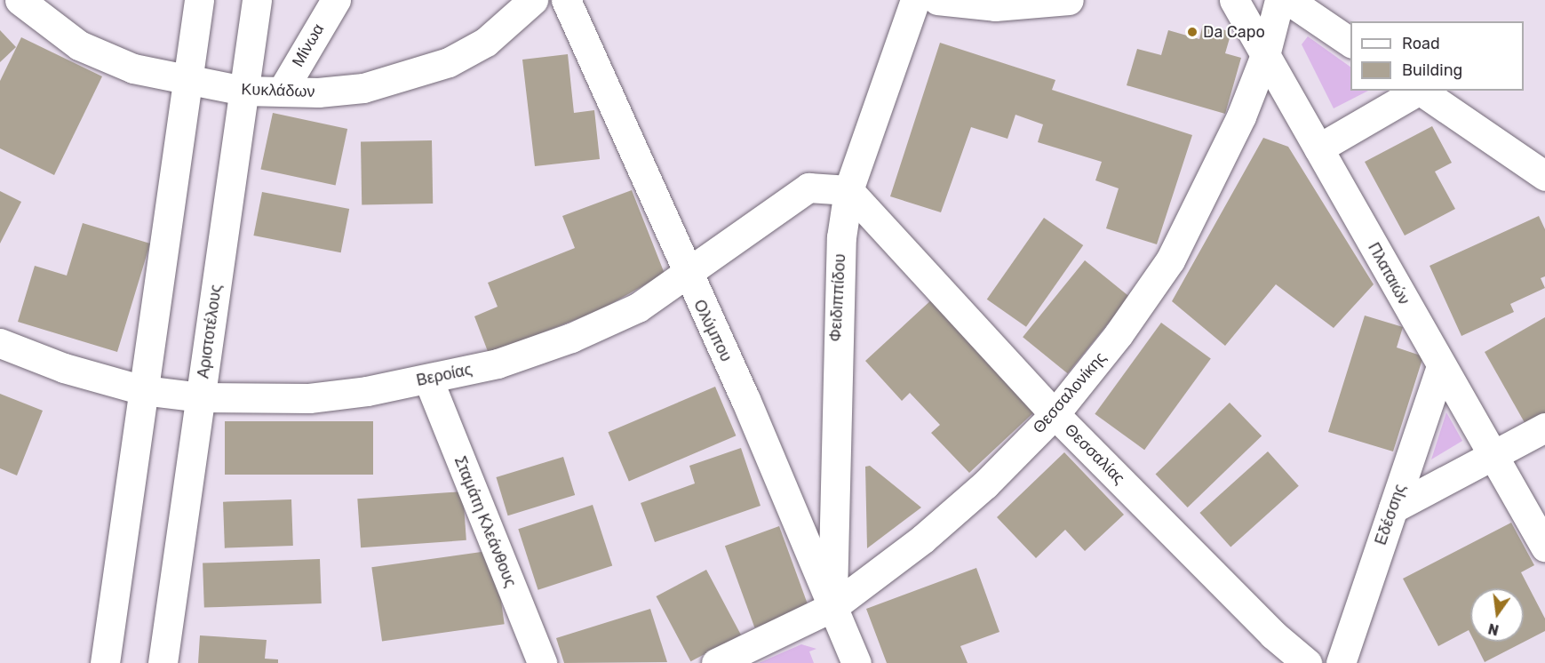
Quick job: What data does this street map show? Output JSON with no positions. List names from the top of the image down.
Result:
{
  "streets": {
    "street": [
      "Μίνωα",
      "Κυκλάδων",
      "Πλαταιών",
      "Φειδιππίδου",
      "Ολύμπου",
      "Αριστοτέλους",
      "Βεροίας",
      "Θεσσαλονίκης",
      "Θεσσαλίας",
      "Εδέσσης",
      "Σταμάτη Κλεάνθους"
    ]
  },
  "crossings": [
    ["Μίνωα", "Κυκλάδων"],
    ["Κυκλάδων", "Αριστοτέλους"],
    ["Πλαταιών", "Θεσσαλονίκης"],
    ["Πλαταιών", "Εδέσσης"],
    ["Φειδιππίδου", "Ολύμπου"],
    ["Φειδιππίδου", "Βεροίας"],
    ["Φειδιππίδου", "Θεσσαλονίκης"],
    ["Φειδιππίδου", "Θεσσαλίας"],
    ["Ολύμπου", "Βεροίας"],
    ["Ολύμπου", "Θεσσαλονίκης"],
    ["Αριστοτέλους", "Βεροίας"],
    ["Βεροίας", "Θεσσαλίας"],
    ["Βεροίας", "Σταμάτη Κλεάνθους"],
    ["Θεσσαλονίκης", "Θεσσαλίας"]
  ],
  "places": ["Da Capo"],
  "legend": ["Road", "Building"],
  "north": "bottom"
}
